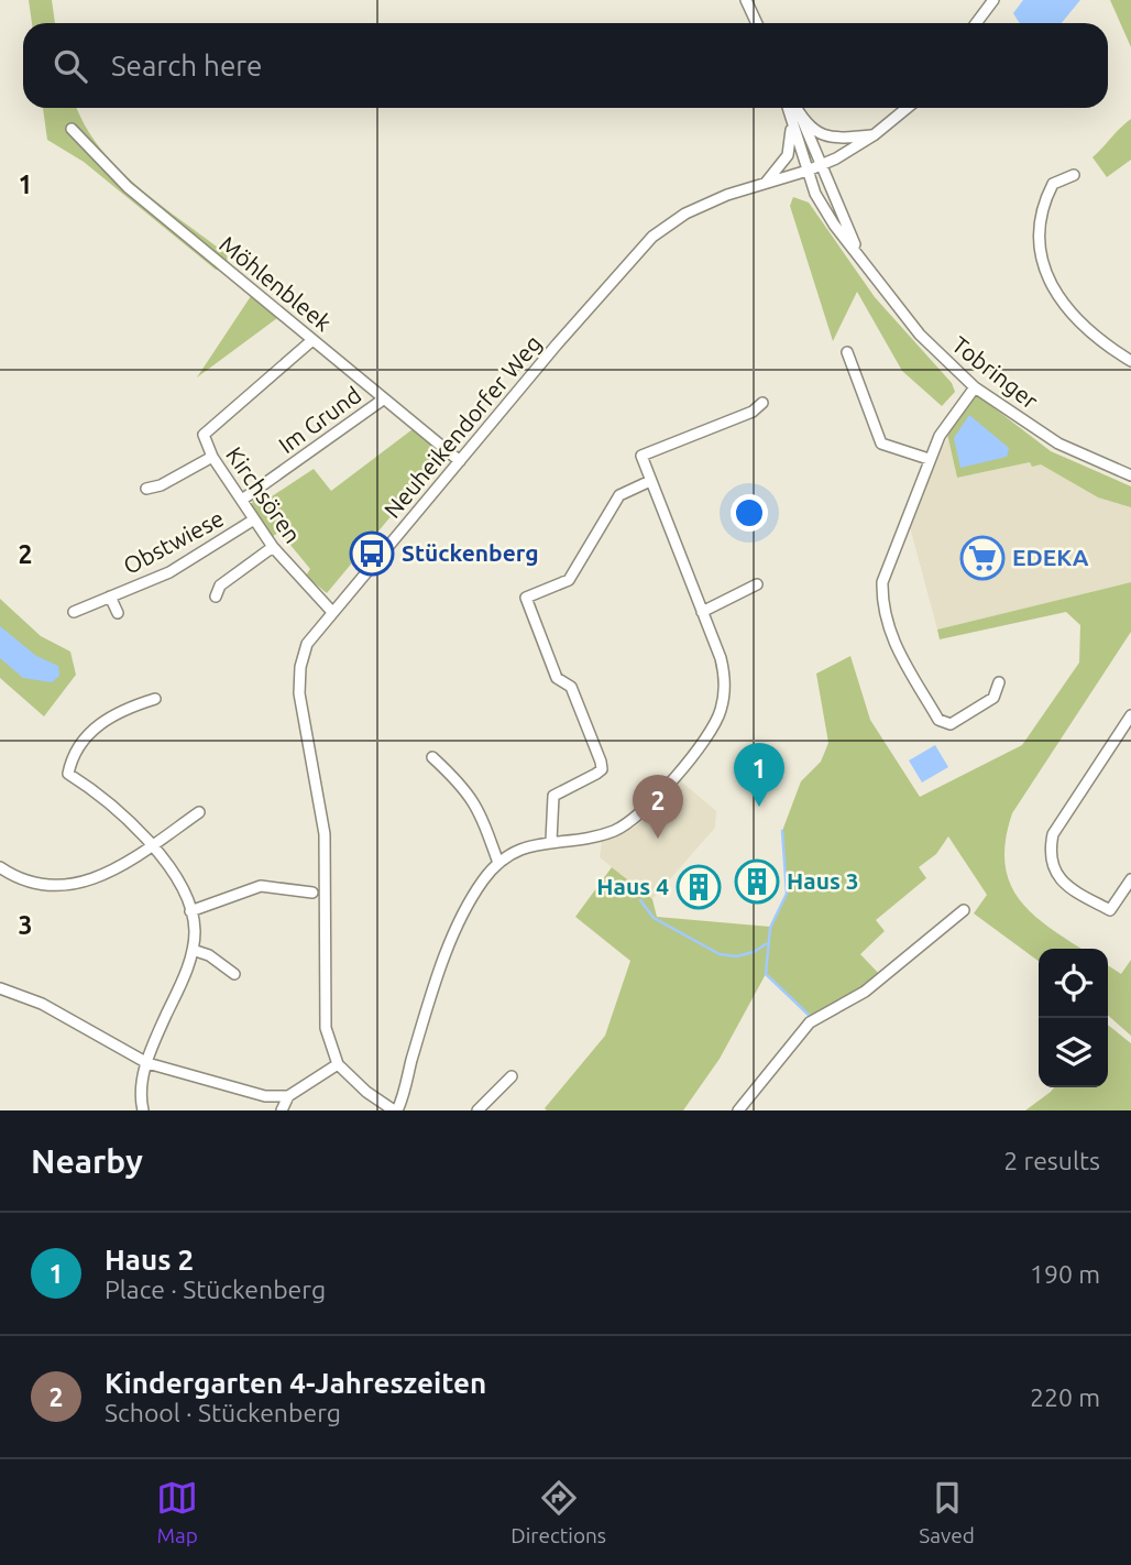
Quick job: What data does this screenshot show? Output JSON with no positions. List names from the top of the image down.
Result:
{
  "streets": {
    "street": [
      "Möhlenbleek",
      "Tobringer",
      "Im Grund",
      "Neuheikendorfer Weg",
      "Kirchsören",
      "Obstwiese"
    ]
  },
  "crossings": [
    ["Möhlenbleek", "Im Grund"],
    ["Möhlenbleek", "Neuheikendorfer Weg"],
    ["Möhlenbleek", "Kirchsören"],
    ["Tobringer", "Neuheikendorfer Weg"],
    ["Im Grund", "Kirchsören"],
    ["Neuheikendorfer Weg", "Kirchsören"],
    ["Kirchsören", "Obstwiese"]
  ],
  "places": {
    "bus stop": ["Stückenberg"],
    "supermarket": ["EDEKA"],
    "building": ["Haus 3", "Haus 4"]
  },
  "page": {
    "search": "Search here",
    "pins": ["1", "2"],
    "heading": ["Nearby", "2 results"],
    "list": [
      {
        "mark": "1",
        "name": "Haus 2",
        "note": "Place · Stückenberg",
        "value": "190 m"
      },
      {
        "mark": "2",
        "name": "Kindergarten 4-Jahreszeiten",
        "note": "School · Stückenberg",
        "value": "220 m"
      }
    ],
    "nav": ["Map", "Directions", "Saved"]
  },
  "grid": {
    "rows": ["1", "2", "3"]
  }
}
